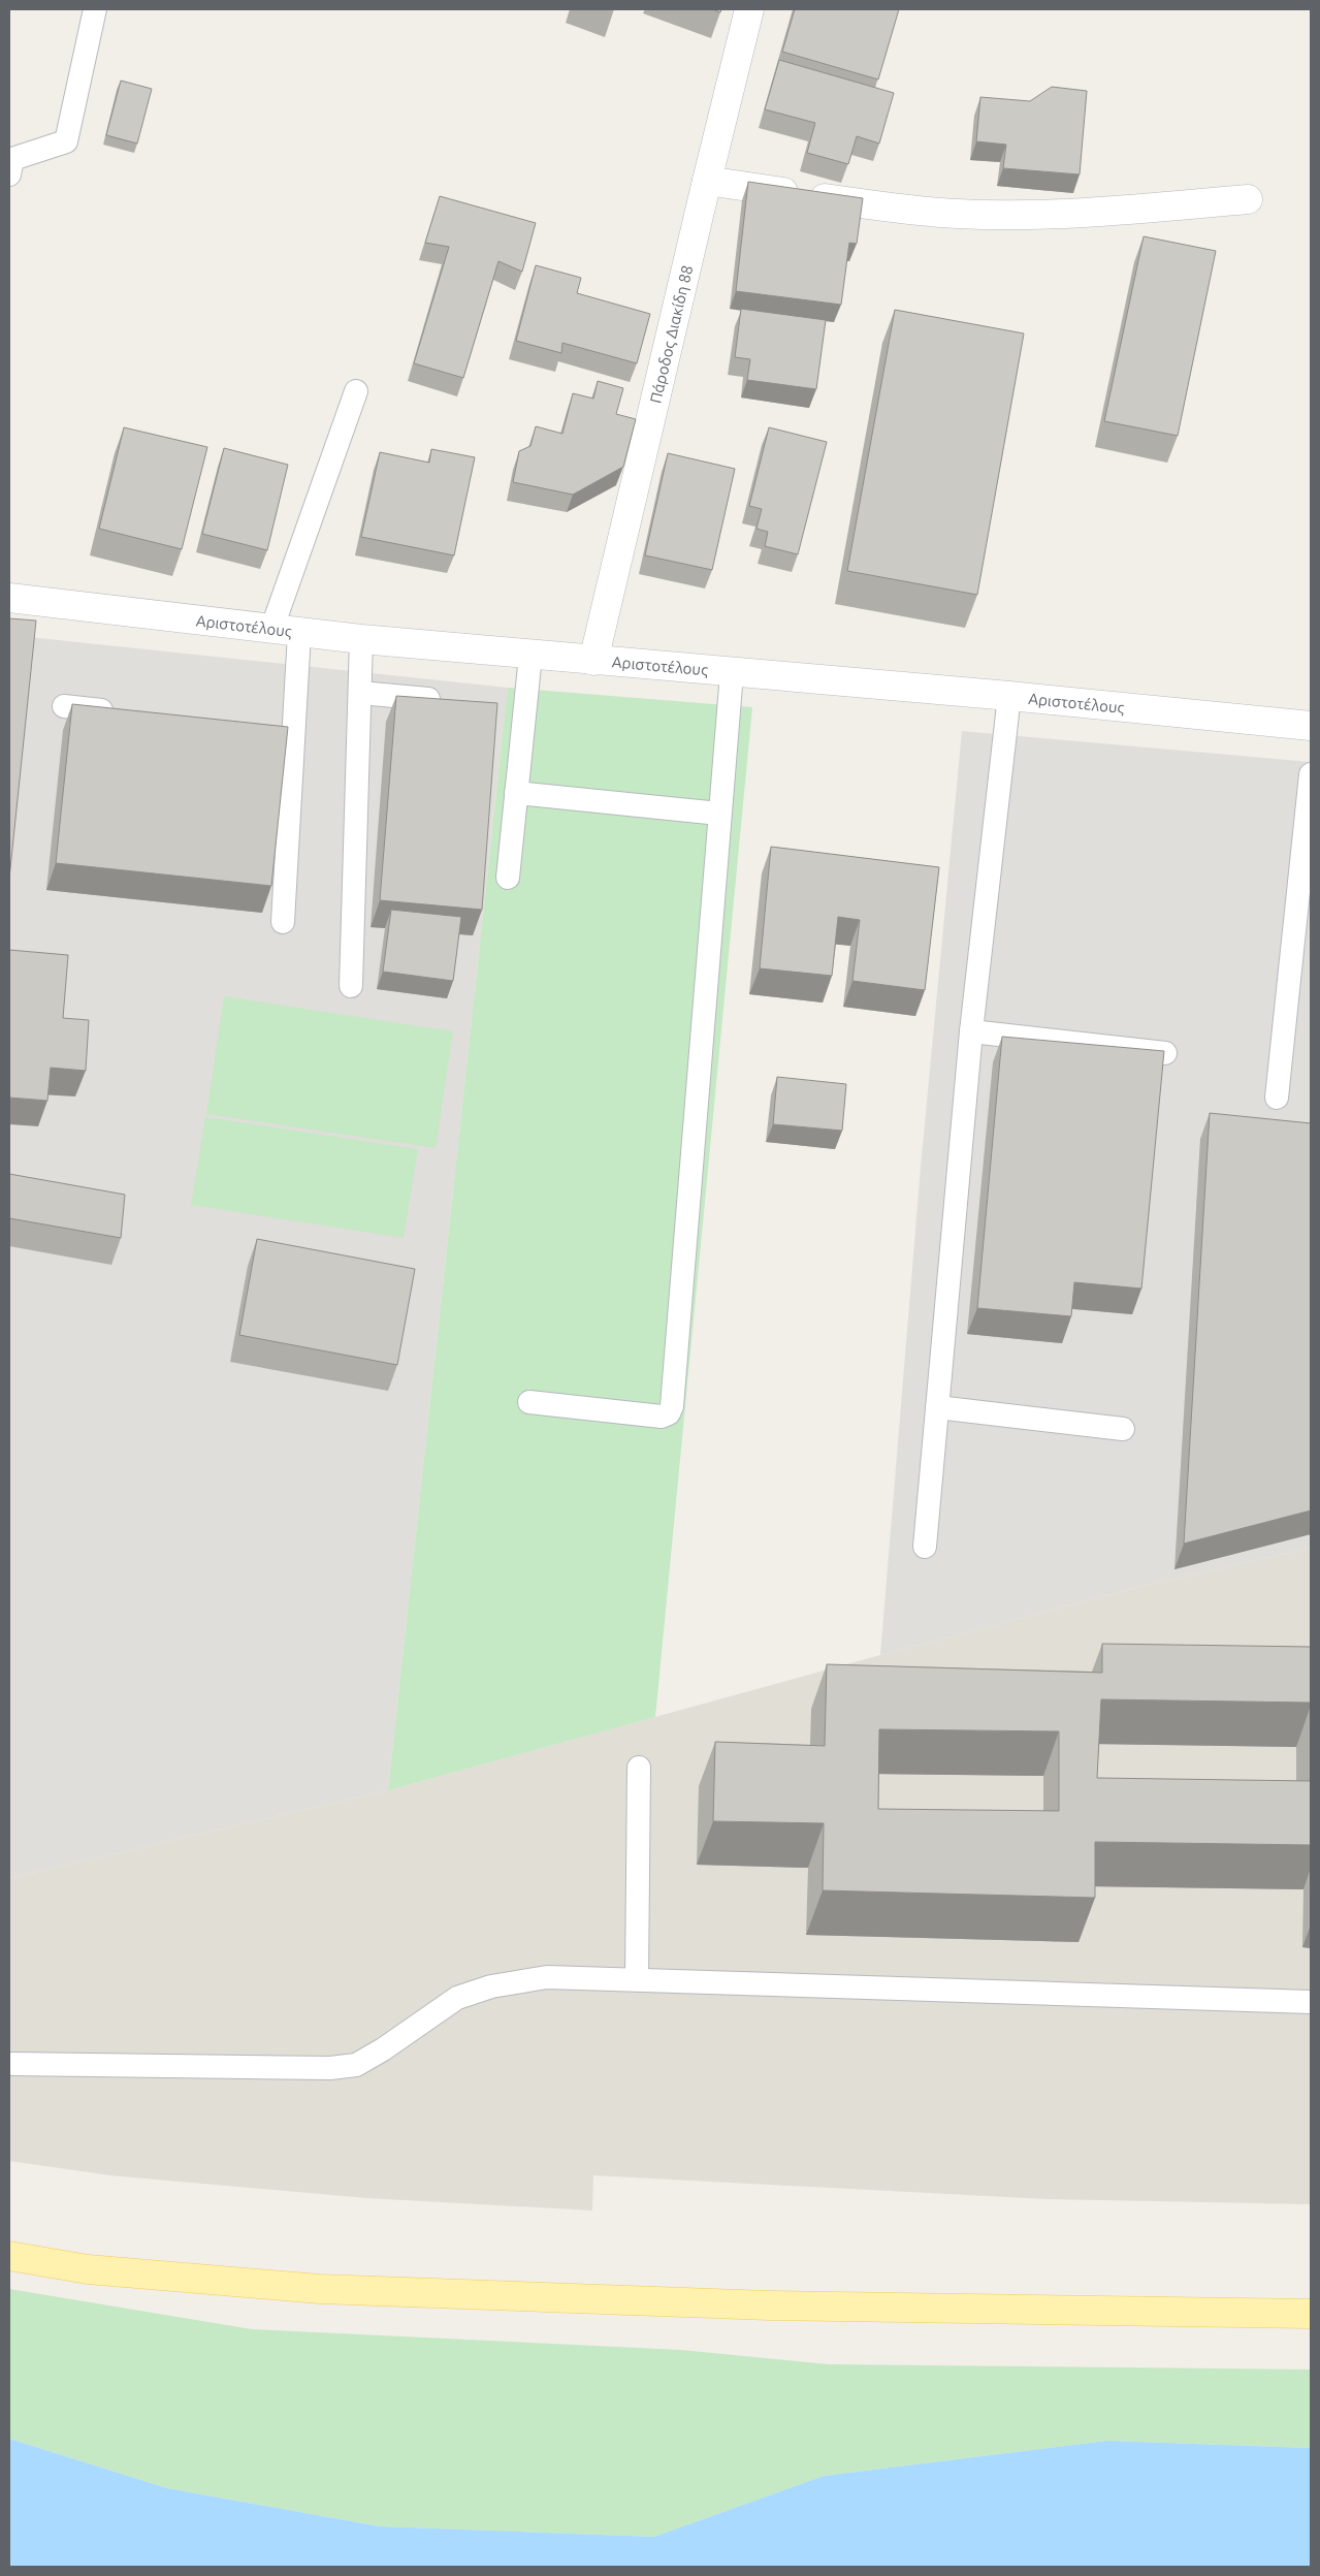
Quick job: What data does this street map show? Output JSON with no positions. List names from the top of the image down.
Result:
{
  "streets": {
    "main road": ["Πάροδος Διακίδη 88", "Αριστοτέλους"]
  },
  "crossings": [
    ["Πάροδος Διακίδη 88", "Αριστοτέλους"]
  ]
}
